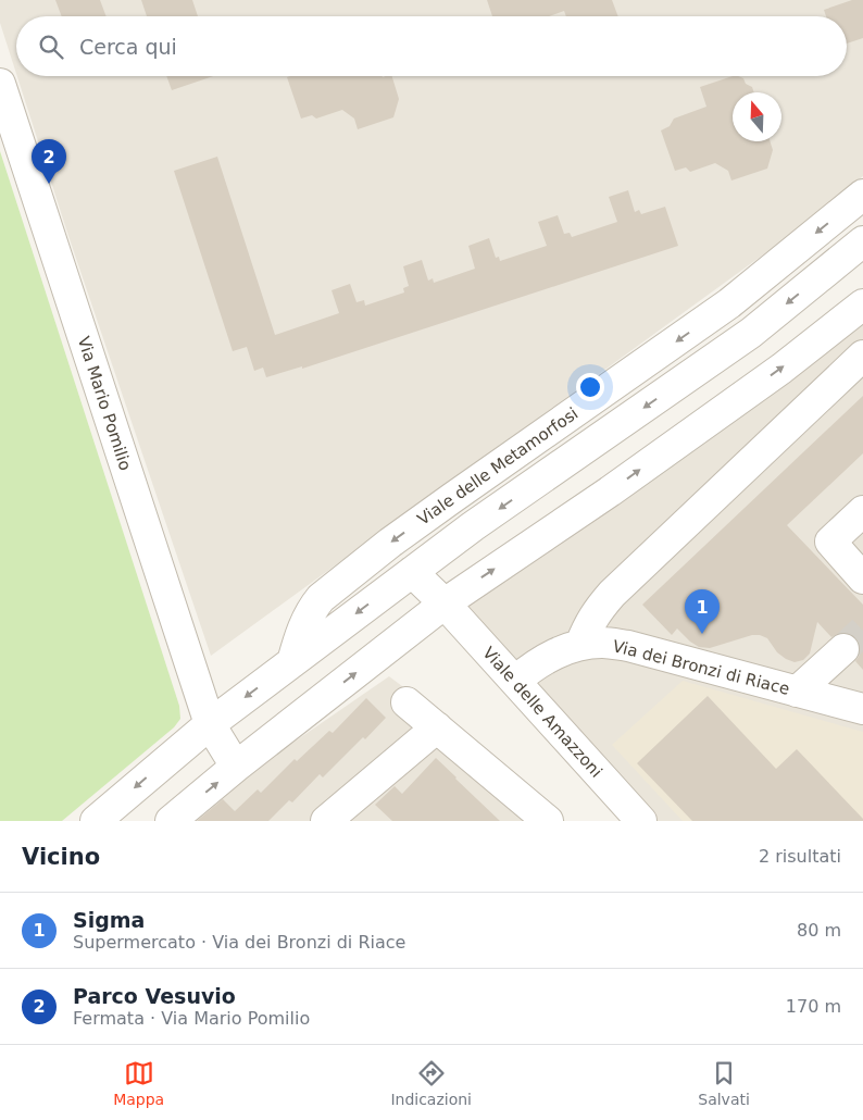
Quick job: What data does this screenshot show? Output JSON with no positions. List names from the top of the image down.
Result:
{
  "streets": {
    "street": [
      "Via Mario Pomilio",
      "Viale delle Metamorfosi",
      "Via dei Bronzi di Riace",
      "Viale delle Amazzoni"
    ]
  },
  "crossings": [
    ["Via dei Bronzi di Riace", "Viale delle Amazzoni"]
  ],
  "north": "top",
  "page": {
    "search": "Cerca qui",
    "pins": ["2", "1"],
    "heading": ["Vicino", "2 risultati"],
    "list": [
      {
        "mark": "1",
        "name": "Sigma",
        "note": "Supermercato · Via dei Bronzi di Riace",
        "value": "80 m"
      },
      {
        "mark": "2",
        "name": "Parco Vesuvio",
        "note": "Fermata · Via Mario Pomilio",
        "value": "170 m"
      }
    ],
    "nav": ["Mappa", "Indicazioni", "Salvati"]
  }
}
